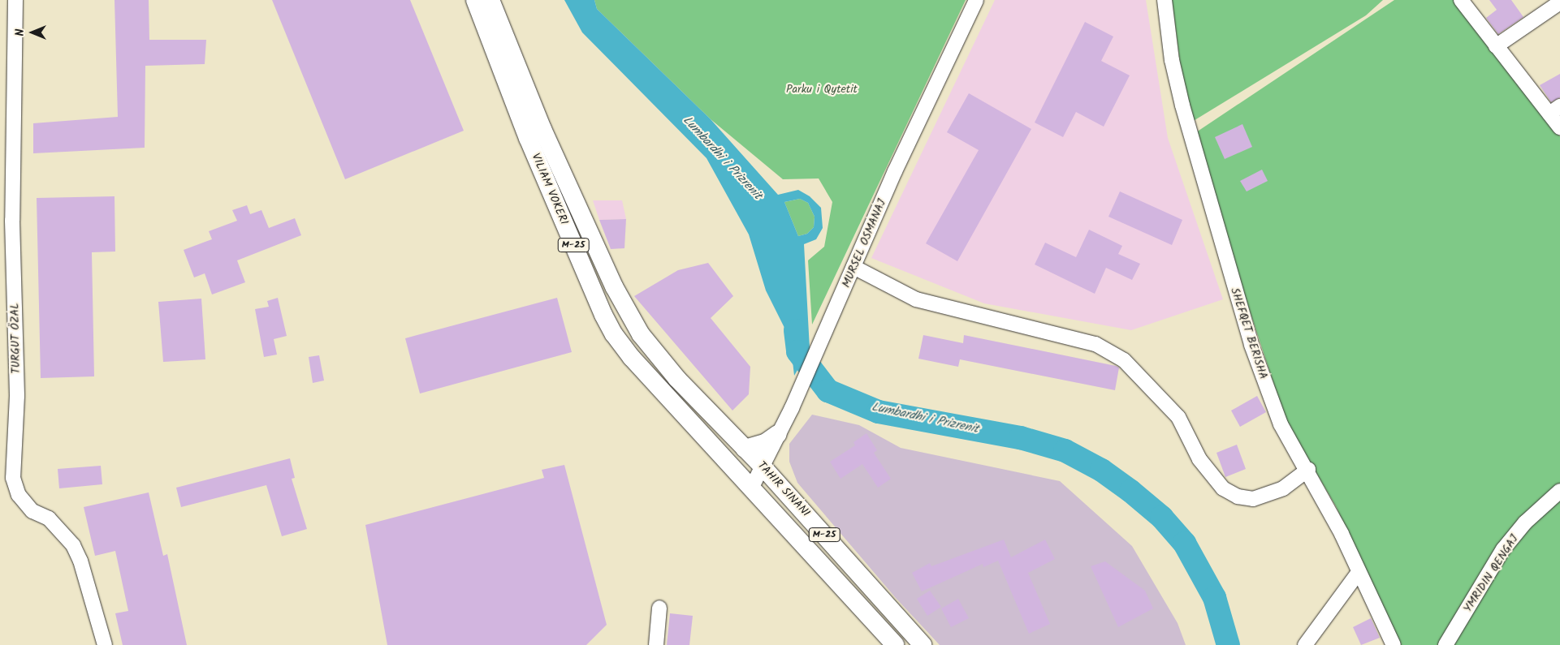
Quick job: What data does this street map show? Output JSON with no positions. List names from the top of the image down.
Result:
{
  "streets": {
    "main road": ["VILIAM VOKERI", "M-25", "TAHIR SINANI"],
    "street": [
      "MURSEL OSMANAJ",
      "SHEFQET BERISHA",
      "TURGUT ÖZAL",
      "YMRIDIN QENGAJ"
    ]
  },
  "crossings": [
    ["VILIAM VOKERI", "TAHIR SINANI"],
    ["MURSEL OSMANAJ", "TAHIR SINANI"]
  ],
  "water": ["Lumbardhi i Prizrenit"],
  "parks": ["Parku i Qytetit"],
  "north": "left"
}
